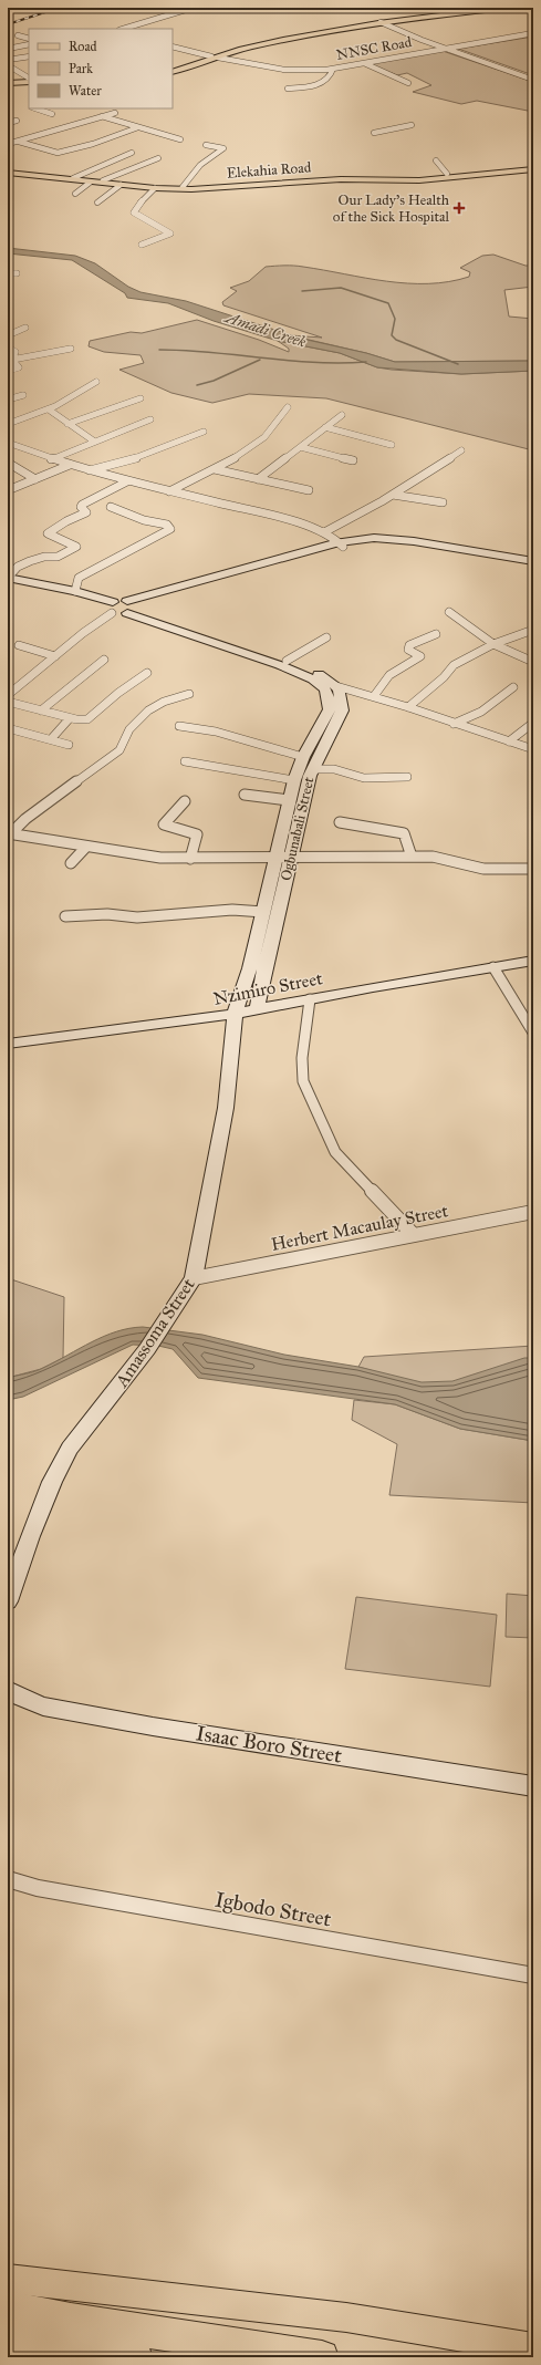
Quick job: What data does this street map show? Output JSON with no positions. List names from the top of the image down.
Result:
{
  "streets": {
    "main road": ["Elekahia Road"],
    "street": [
      "NNSC Road",
      "Ogbunabali Street",
      "Nzimiro Street",
      "Herbert Macaulay Street",
      "Amassoma Street",
      "Isaac Boro Street",
      "Igbodo Street"
    ]
  },
  "crossings": [
    ["Ogbunabali Street", "Nzimiro Street"],
    ["Ogbunabali Street", "Amassoma Street"],
    ["Nzimiro Street", "Amassoma Street"],
    ["Herbert Macaulay Street", "Amassoma Street"]
  ],
  "water": ["Amadi Creek"],
  "places": {
    "health": ["Our Lady's Health of the Sick Hospital"]
  },
  "legend": ["Road", "Park", "Water"]
}
